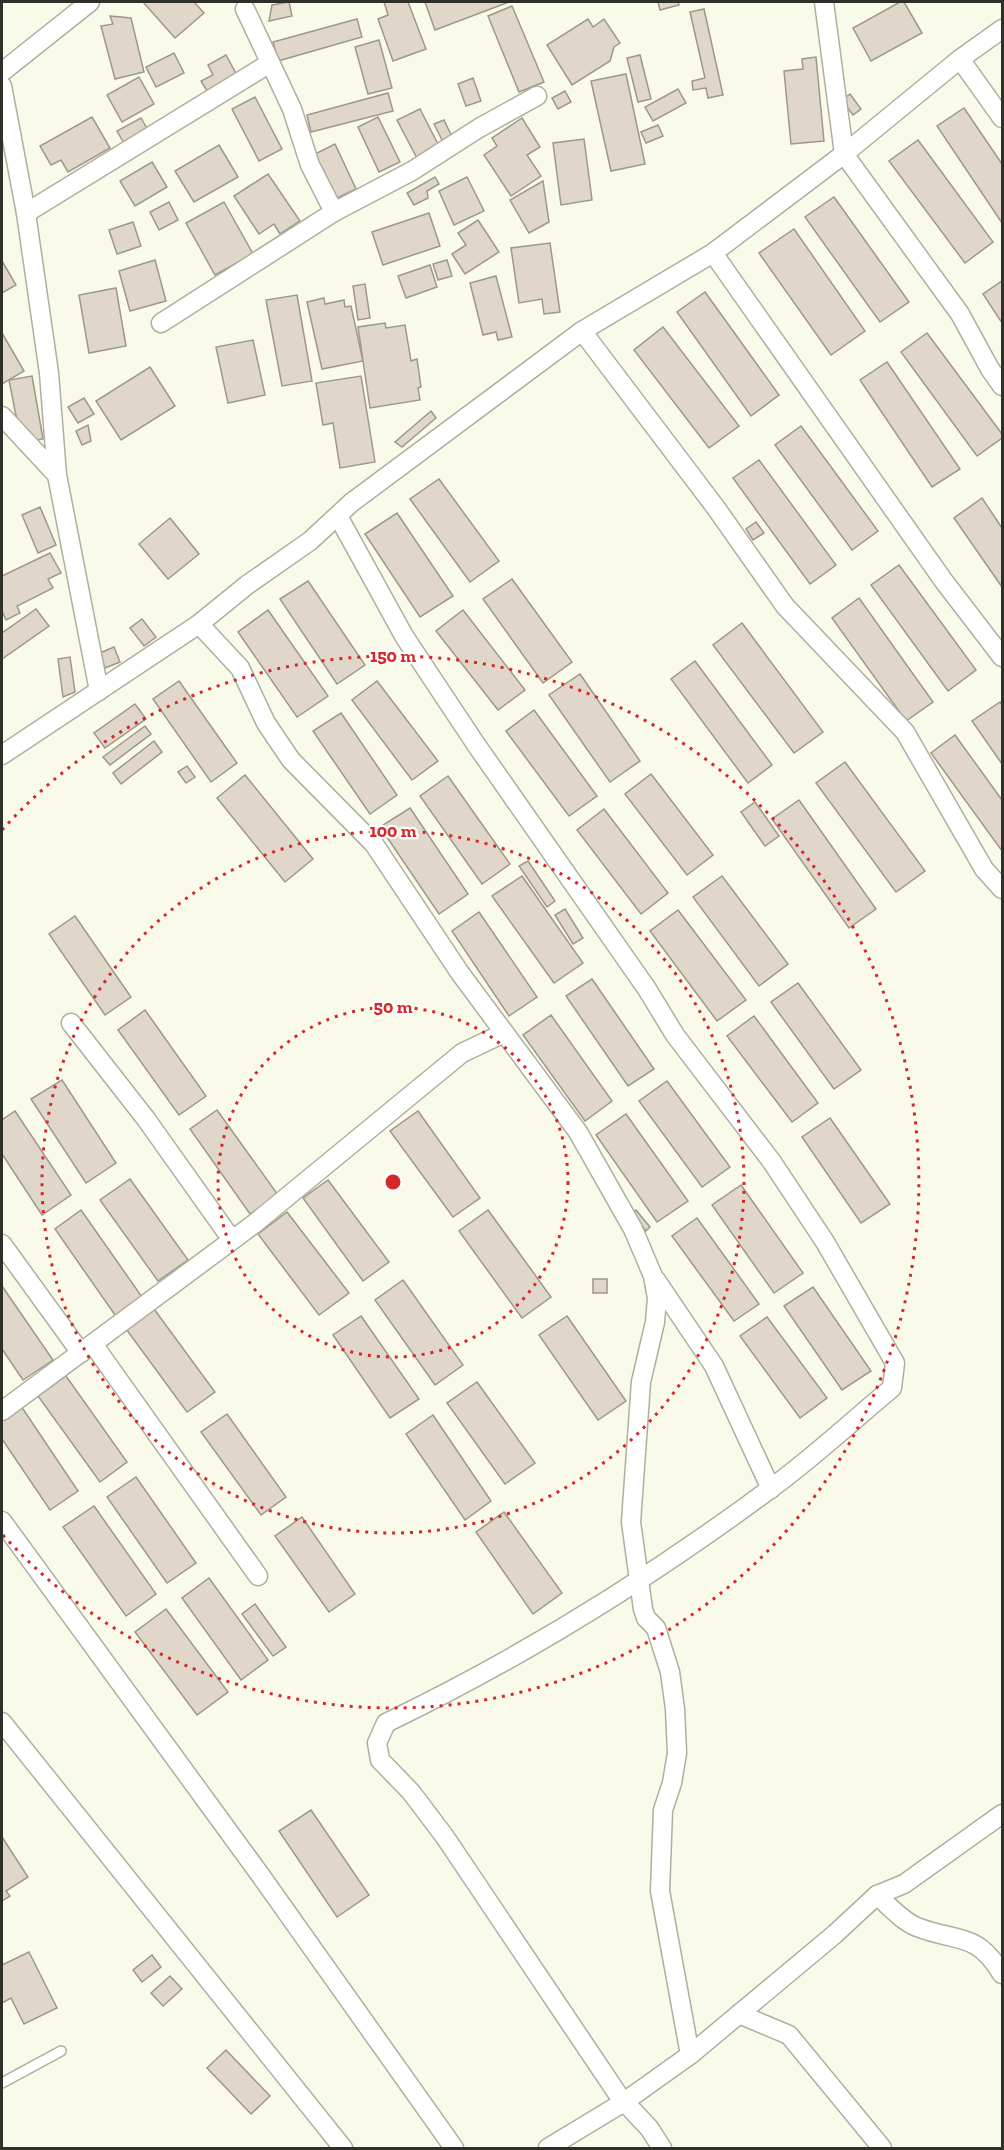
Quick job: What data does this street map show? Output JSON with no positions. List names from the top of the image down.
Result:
{
  "rings": ["150 m", "100 m", "50 m"]
}
